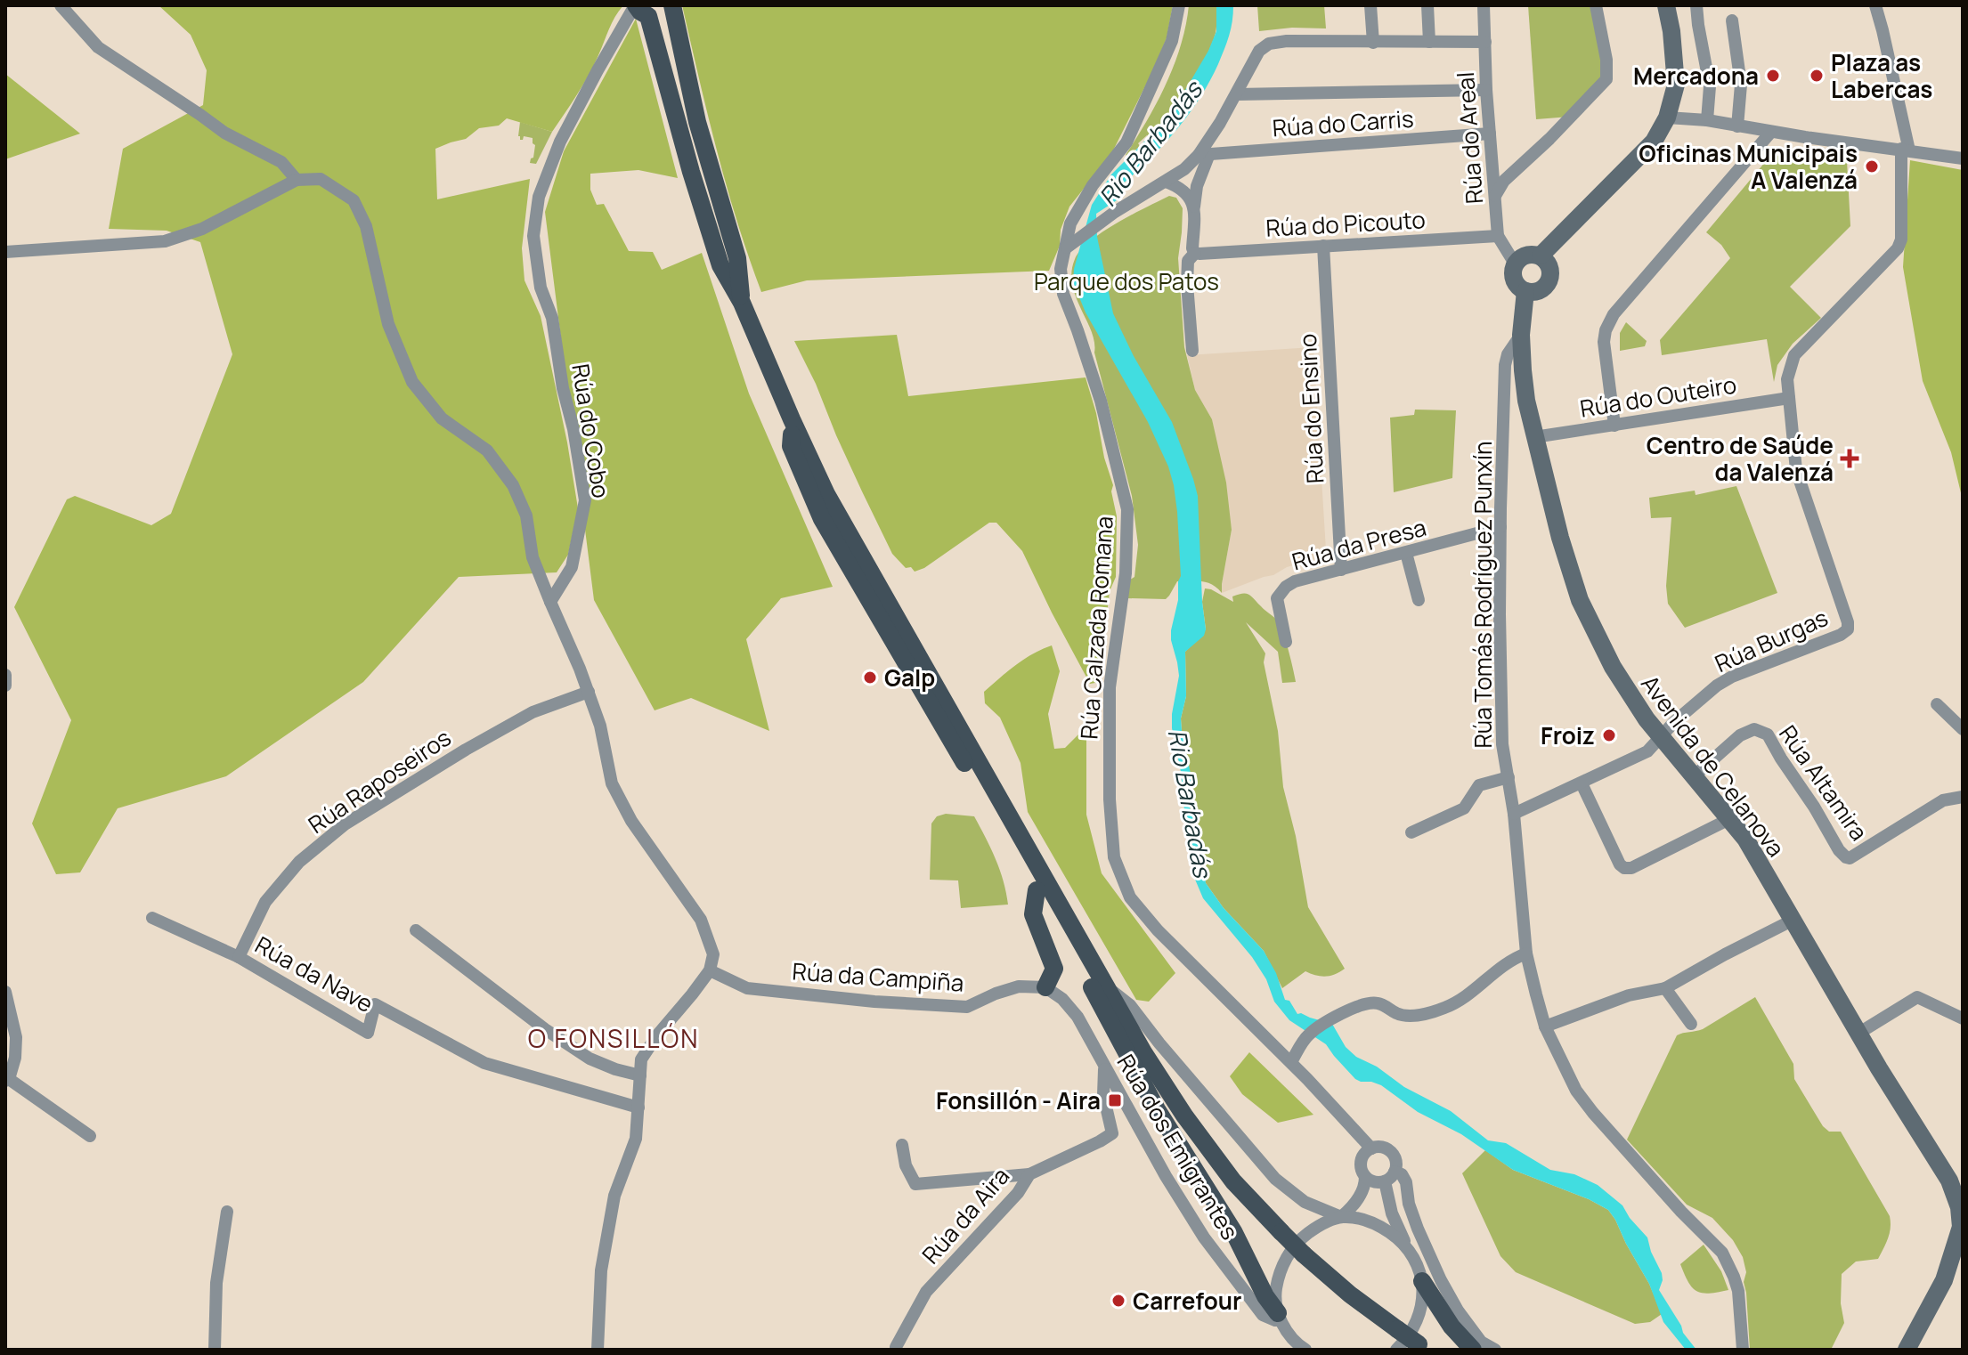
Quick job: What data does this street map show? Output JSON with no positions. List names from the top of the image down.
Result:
{
  "streets": {
    "street": [
      "Rúa do Carris",
      "Rúa do Areal",
      "Rúa do Picouto",
      "Rúa do Outeiro",
      "Rúa do Ensino",
      "Rúa do Cobo",
      "Rúa da Presa",
      "Rúa Tomás Rodríguez Punxín",
      "Rúa Calzada Romana",
      "Rúa Burgas",
      "Avenida de Celanova",
      "Rúa Raposeiros",
      "Rúa Altamira",
      "Rúa da Nave",
      "Rúa da Campiña",
      "Rúa dos Emigrantes",
      "Rúa da Aira"
    ]
  },
  "crossings": [
    ["Rúa do Carris", "Rúa do Areal"],
    ["Rúa do Areal", "Rúa do Picouto"],
    ["Rúa do Areal", "Avenida de Celanova"],
    ["Rúa do Picouto", "Rúa do Ensino"],
    ["Rúa do Outeiro", "Rúa Burgas"],
    ["Rúa do Outeiro", "Avenida de Celanova"],
    ["Rúa do Ensino", "Rúa da Presa"],
    ["Rúa da Presa", "Rúa Tomás Rodríguez Punxín"],
    ["Rúa Tomás Rodríguez Punxín", "Avenida de Celanova"],
    ["Rúa Burgas", "Avenida de Celanova"],
    ["Avenida de Celanova", "Rúa Altamira"],
    ["Rúa Raposeiros", "Rúa da Nave"],
    ["Rúa da Campiña", "Rúa dos Emigrantes"],
    ["Rúa dos Emigrantes", "Rúa da Aira"]
  ],
  "districts": ["O FONSILLÓN"],
  "water": ["Rio Barbadás"],
  "parks": ["Parque dos Patos"],
  "places": {
    "other": [
      "Mercadona",
      "Plaza as Labercas",
      "Oficinas Municipais A Valenzá",
      "Galp",
      "Froiz",
      "Carrefour"
    ],
    "health": ["Centro de Saúde da Valenzá"],
    "transit": ["Fonsillón - Aira"]
  }
}
